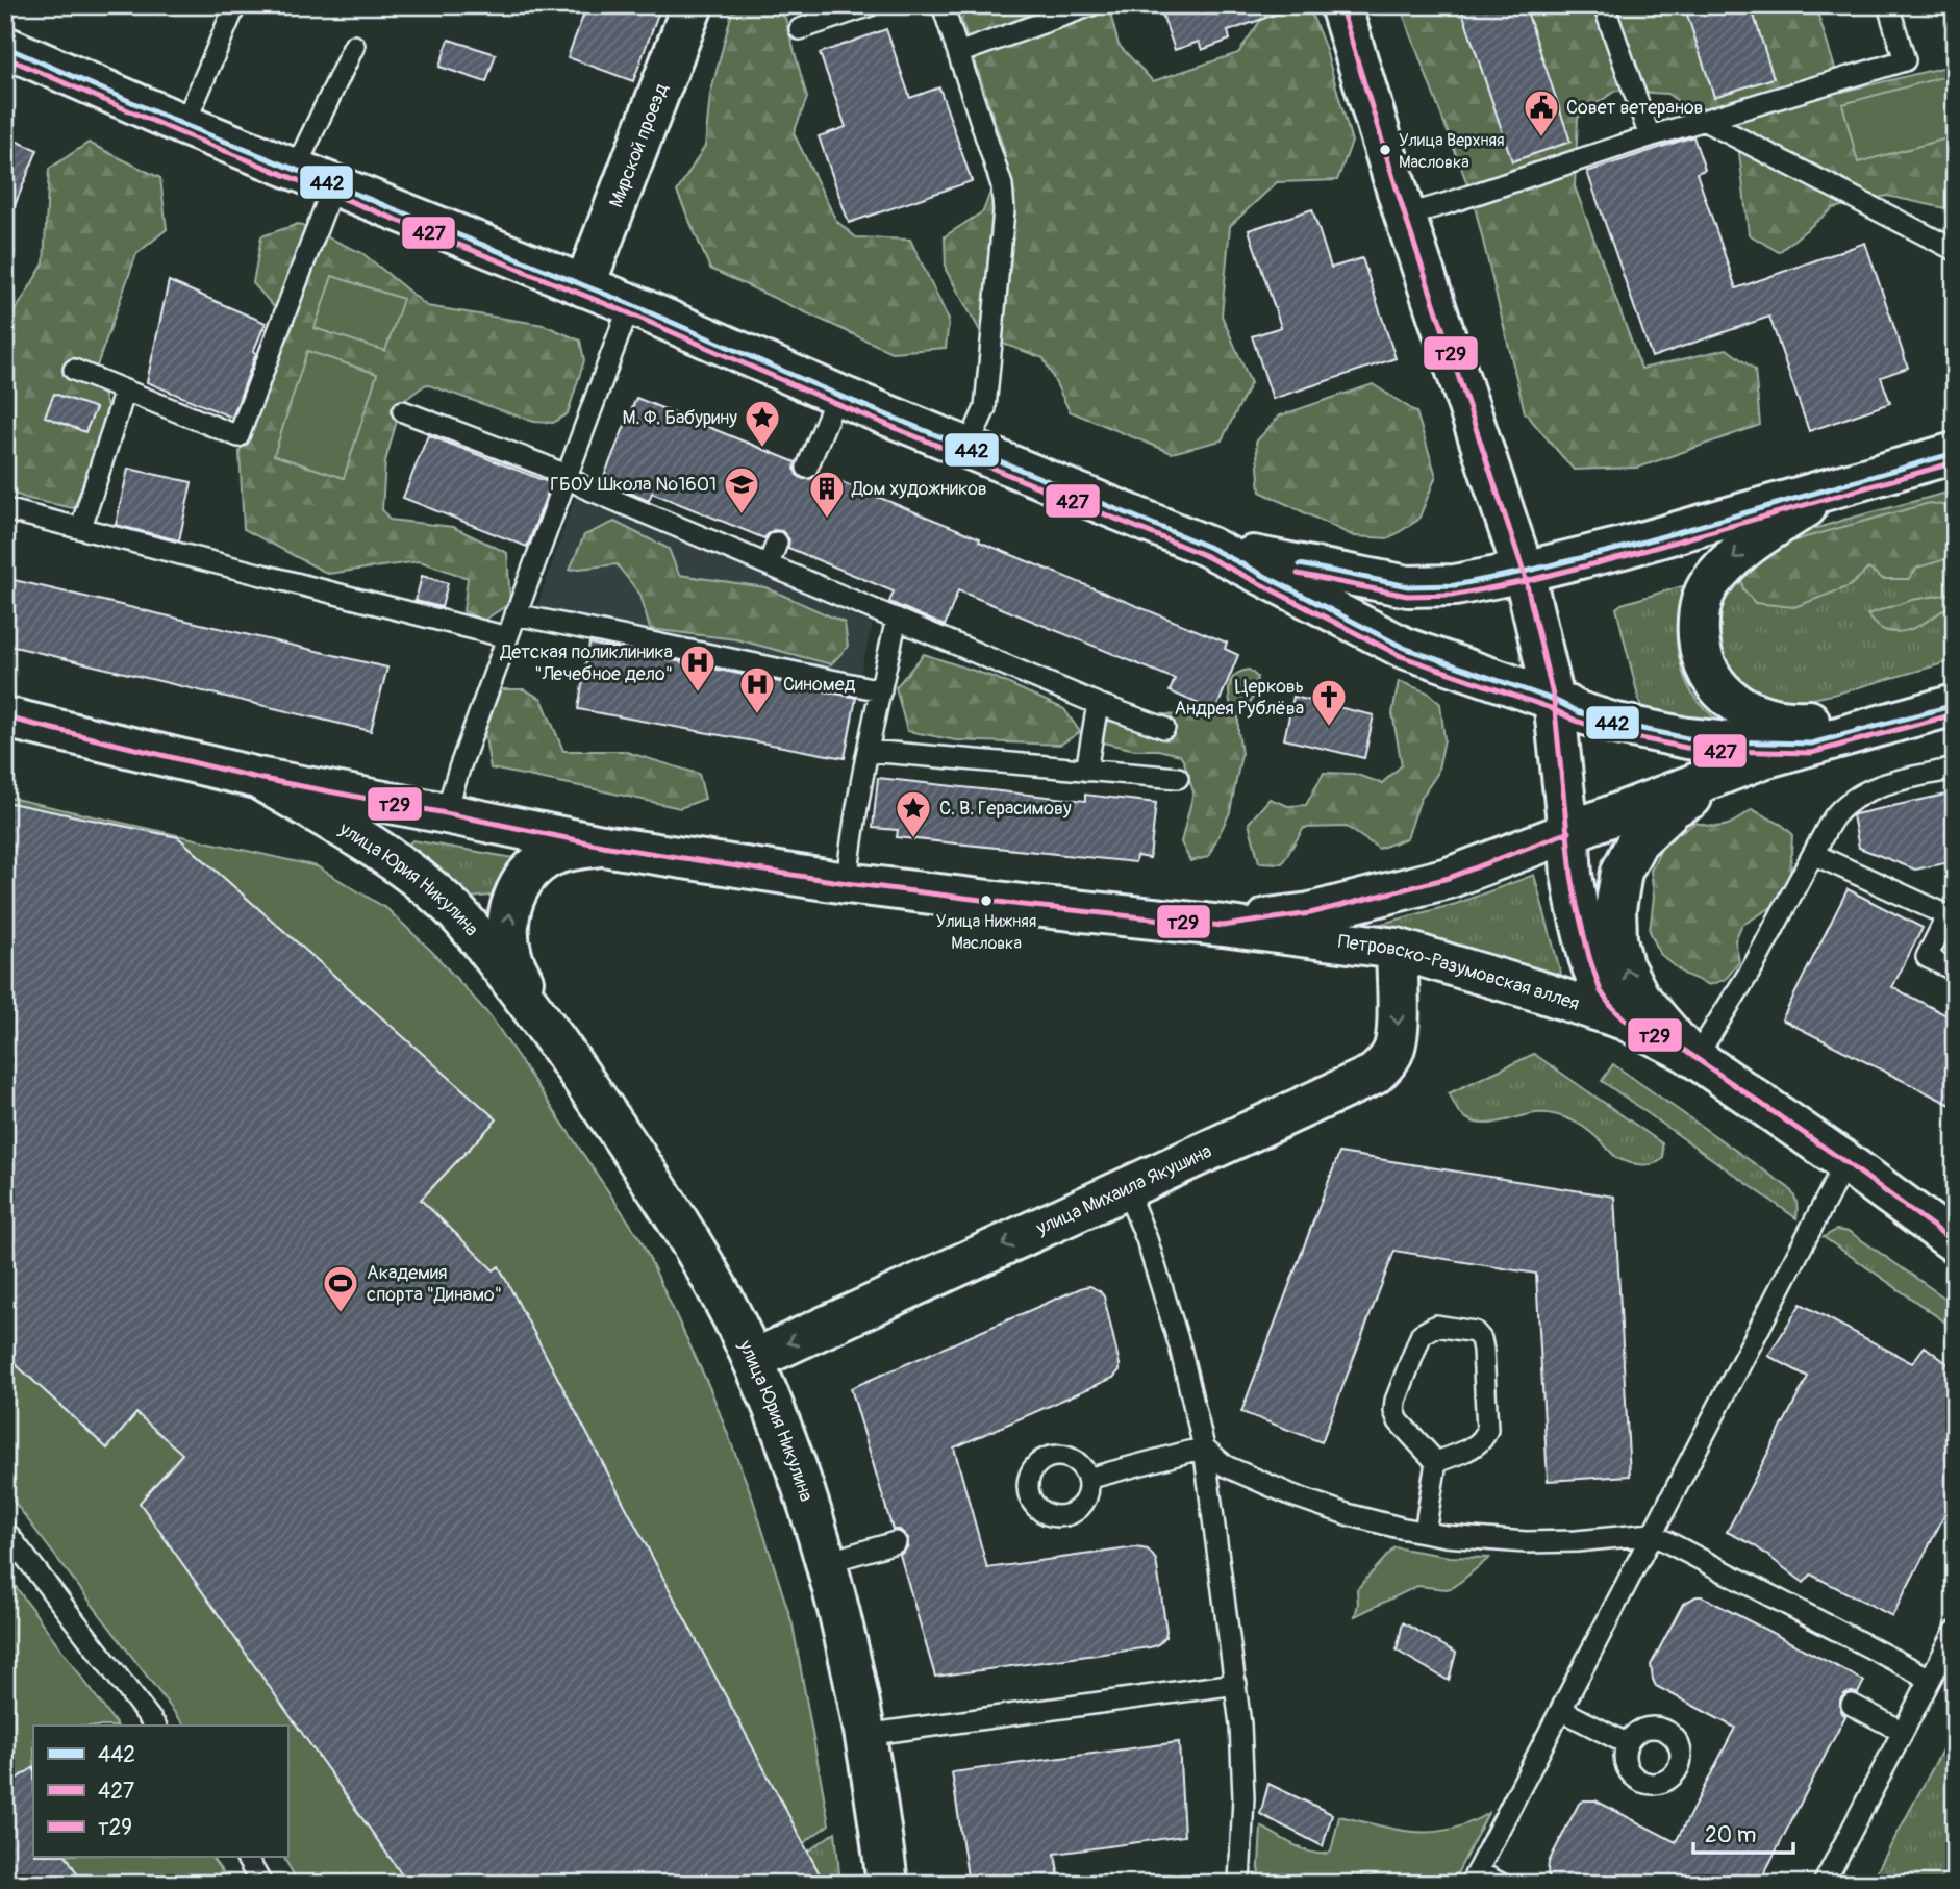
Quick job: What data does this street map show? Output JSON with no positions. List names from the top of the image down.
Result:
{
  "streets": {
    "street": [
      "Мирской проезд",
      "улица Юрия Никулина",
      "Петровско-Разумовская аллея",
      "улица Михаила Якушина"
    ]
  },
  "crossings": [
    ["улица Юрия Никулина", "Петровско-Разумовская аллея"],
    ["улица Юрия Никулина", "улица Михаила Якушина"],
    ["Петровско-Разумовская аллея", "улица Михаила Якушина"]
  ],
  "one_way": ["улица Михаила Якушина"],
  "places": {
    "public building": ["Совет ветеранов"],
    "other": ["Улица Верхняя Масловка", "Улица Нижняя Масловка"],
    "place": ["М. Ф. Бабурину", "С. В. Герасимову"],
    "school or university": ["ГБОУ Школа №1601"],
    "building": ["Дом художников"],
    "hospital": ["Детская поликлиника \"Лечебное дело\"", "Синомед"],
    "church": ["Церковь Андрея Рублёва"],
    "sports": ["Академия спорта \"Динамо\""]
  },
  "lines": ["transit line т29", "transit line 442", "transit line 427"],
  "legend": ["442", "427", "т29"],
  "scale_bar": "20 m"
}
